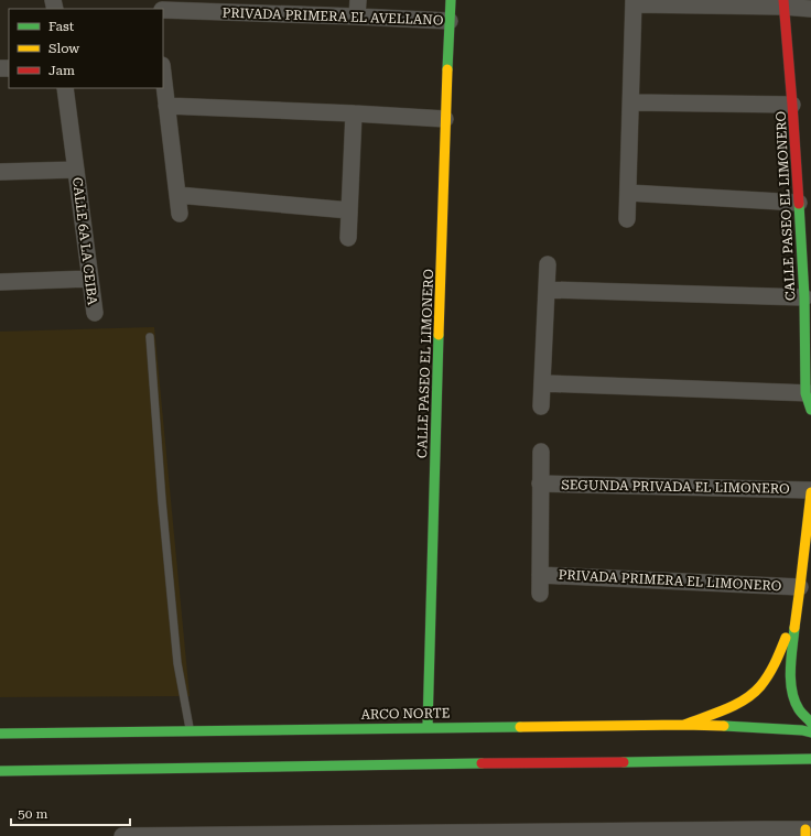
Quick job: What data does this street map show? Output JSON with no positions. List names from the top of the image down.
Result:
{
  "streets": {
    "main road": ["CALLE PASEO EL LIMONERO", "ARCO NORTE"],
    "street": [
      "PRIVADA PRIMERA EL AVELLANO",
      "CALLE 6A LA CEIBA",
      "SEGUNDA PRIVADA EL LIMONERO",
      "PRIVADA PRIMERA EL LIMONERO"
    ]
  },
  "crossings": [
    ["PRIVADA PRIMERA EL AVELLANO", "CALLE PASEO EL LIMONERO"],
    ["CALLE PASEO EL LIMONERO", "ARCO NORTE"]
  ],
  "legend": ["Fast", "Slow", "Jam"],
  "scale_bar": "50 m"
}
